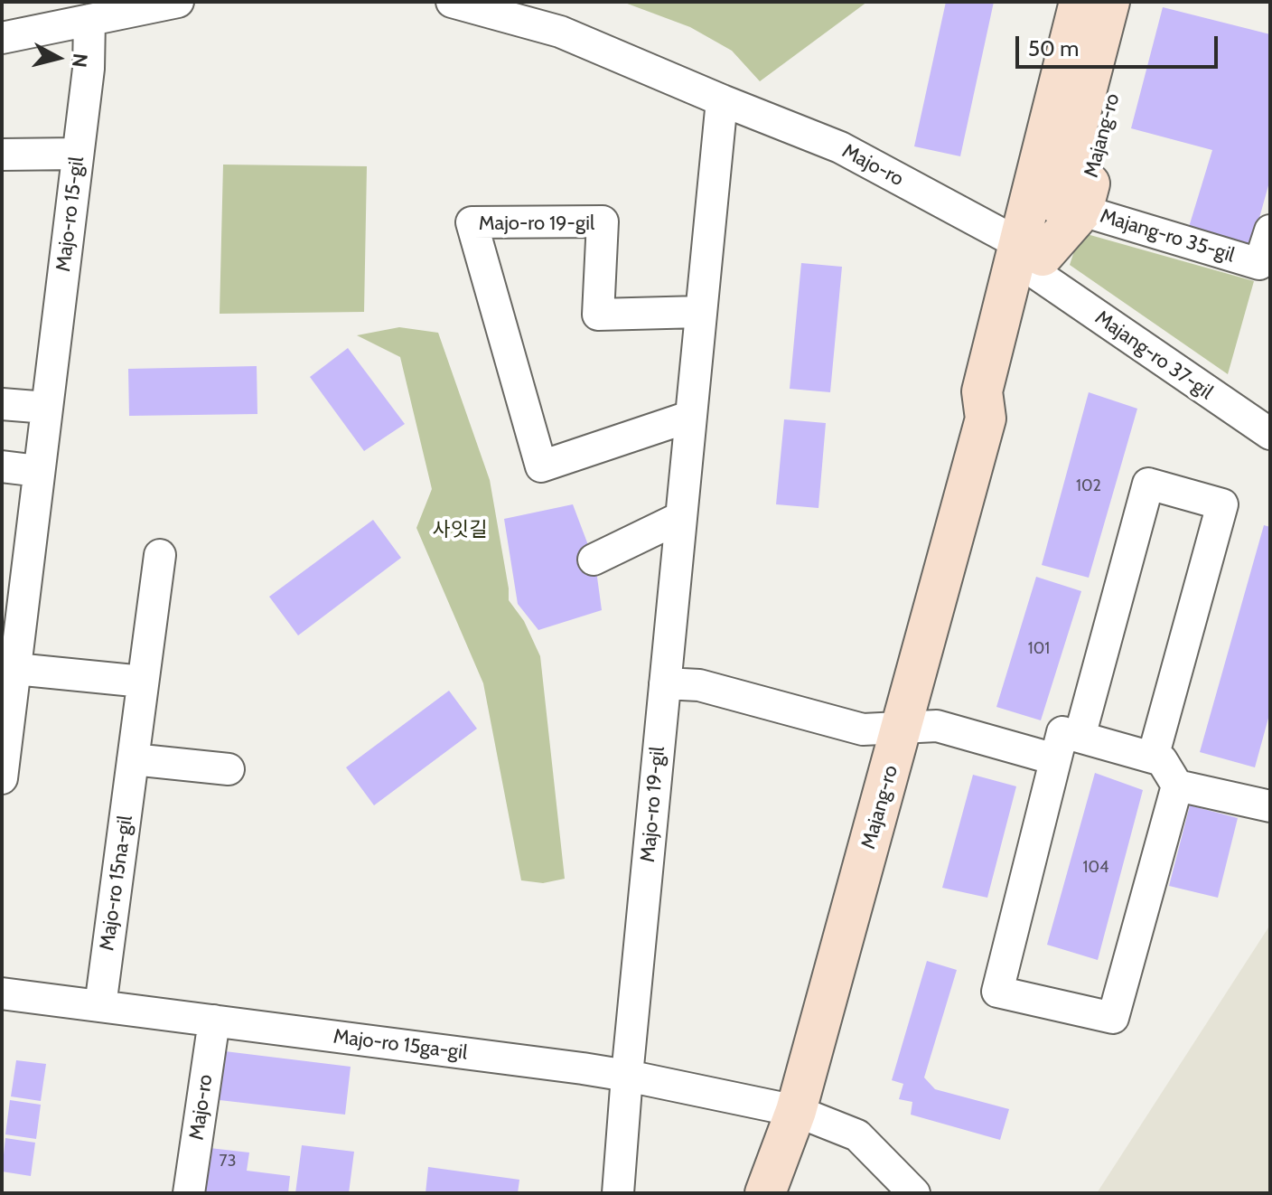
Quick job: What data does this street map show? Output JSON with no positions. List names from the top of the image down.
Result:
{
  "streets": {
    "main road": ["Majang-ro"],
    "street": [
      "Majo-ro",
      "Majo-ro 15-gil",
      "Majo-ro 19-gil",
      "Majang-ro 35-gil",
      "Majang-ro 37-gil",
      "Majo-ro 15na-gil",
      "Majo-ro 15ga-gil"
    ]
  },
  "crossings": [
    ["Majang-ro", "Majo-ro"],
    ["Majang-ro", "Majang-ro 35-gil"],
    ["Majang-ro", "Majang-ro 37-gil"],
    ["Majang-ro", "Majo-ro 15ga-gil"],
    ["Majo-ro", "Majo-ro 19-gil"],
    ["Majo-ro", "Majang-ro 37-gil"],
    ["Majo-ro", "Majo-ro 15ga-gil"],
    ["Majo-ro 19-gil", "Majo-ro 15ga-gil"],
    ["Majo-ro 15na-gil", "Majo-ro 15ga-gil"]
  ],
  "parks": ["사잇길"],
  "house_numbers": [
    "102",
    "101",
    "104",
    "73"
  ],
  "scale_bar": "50 m",
  "north": "right"
}
